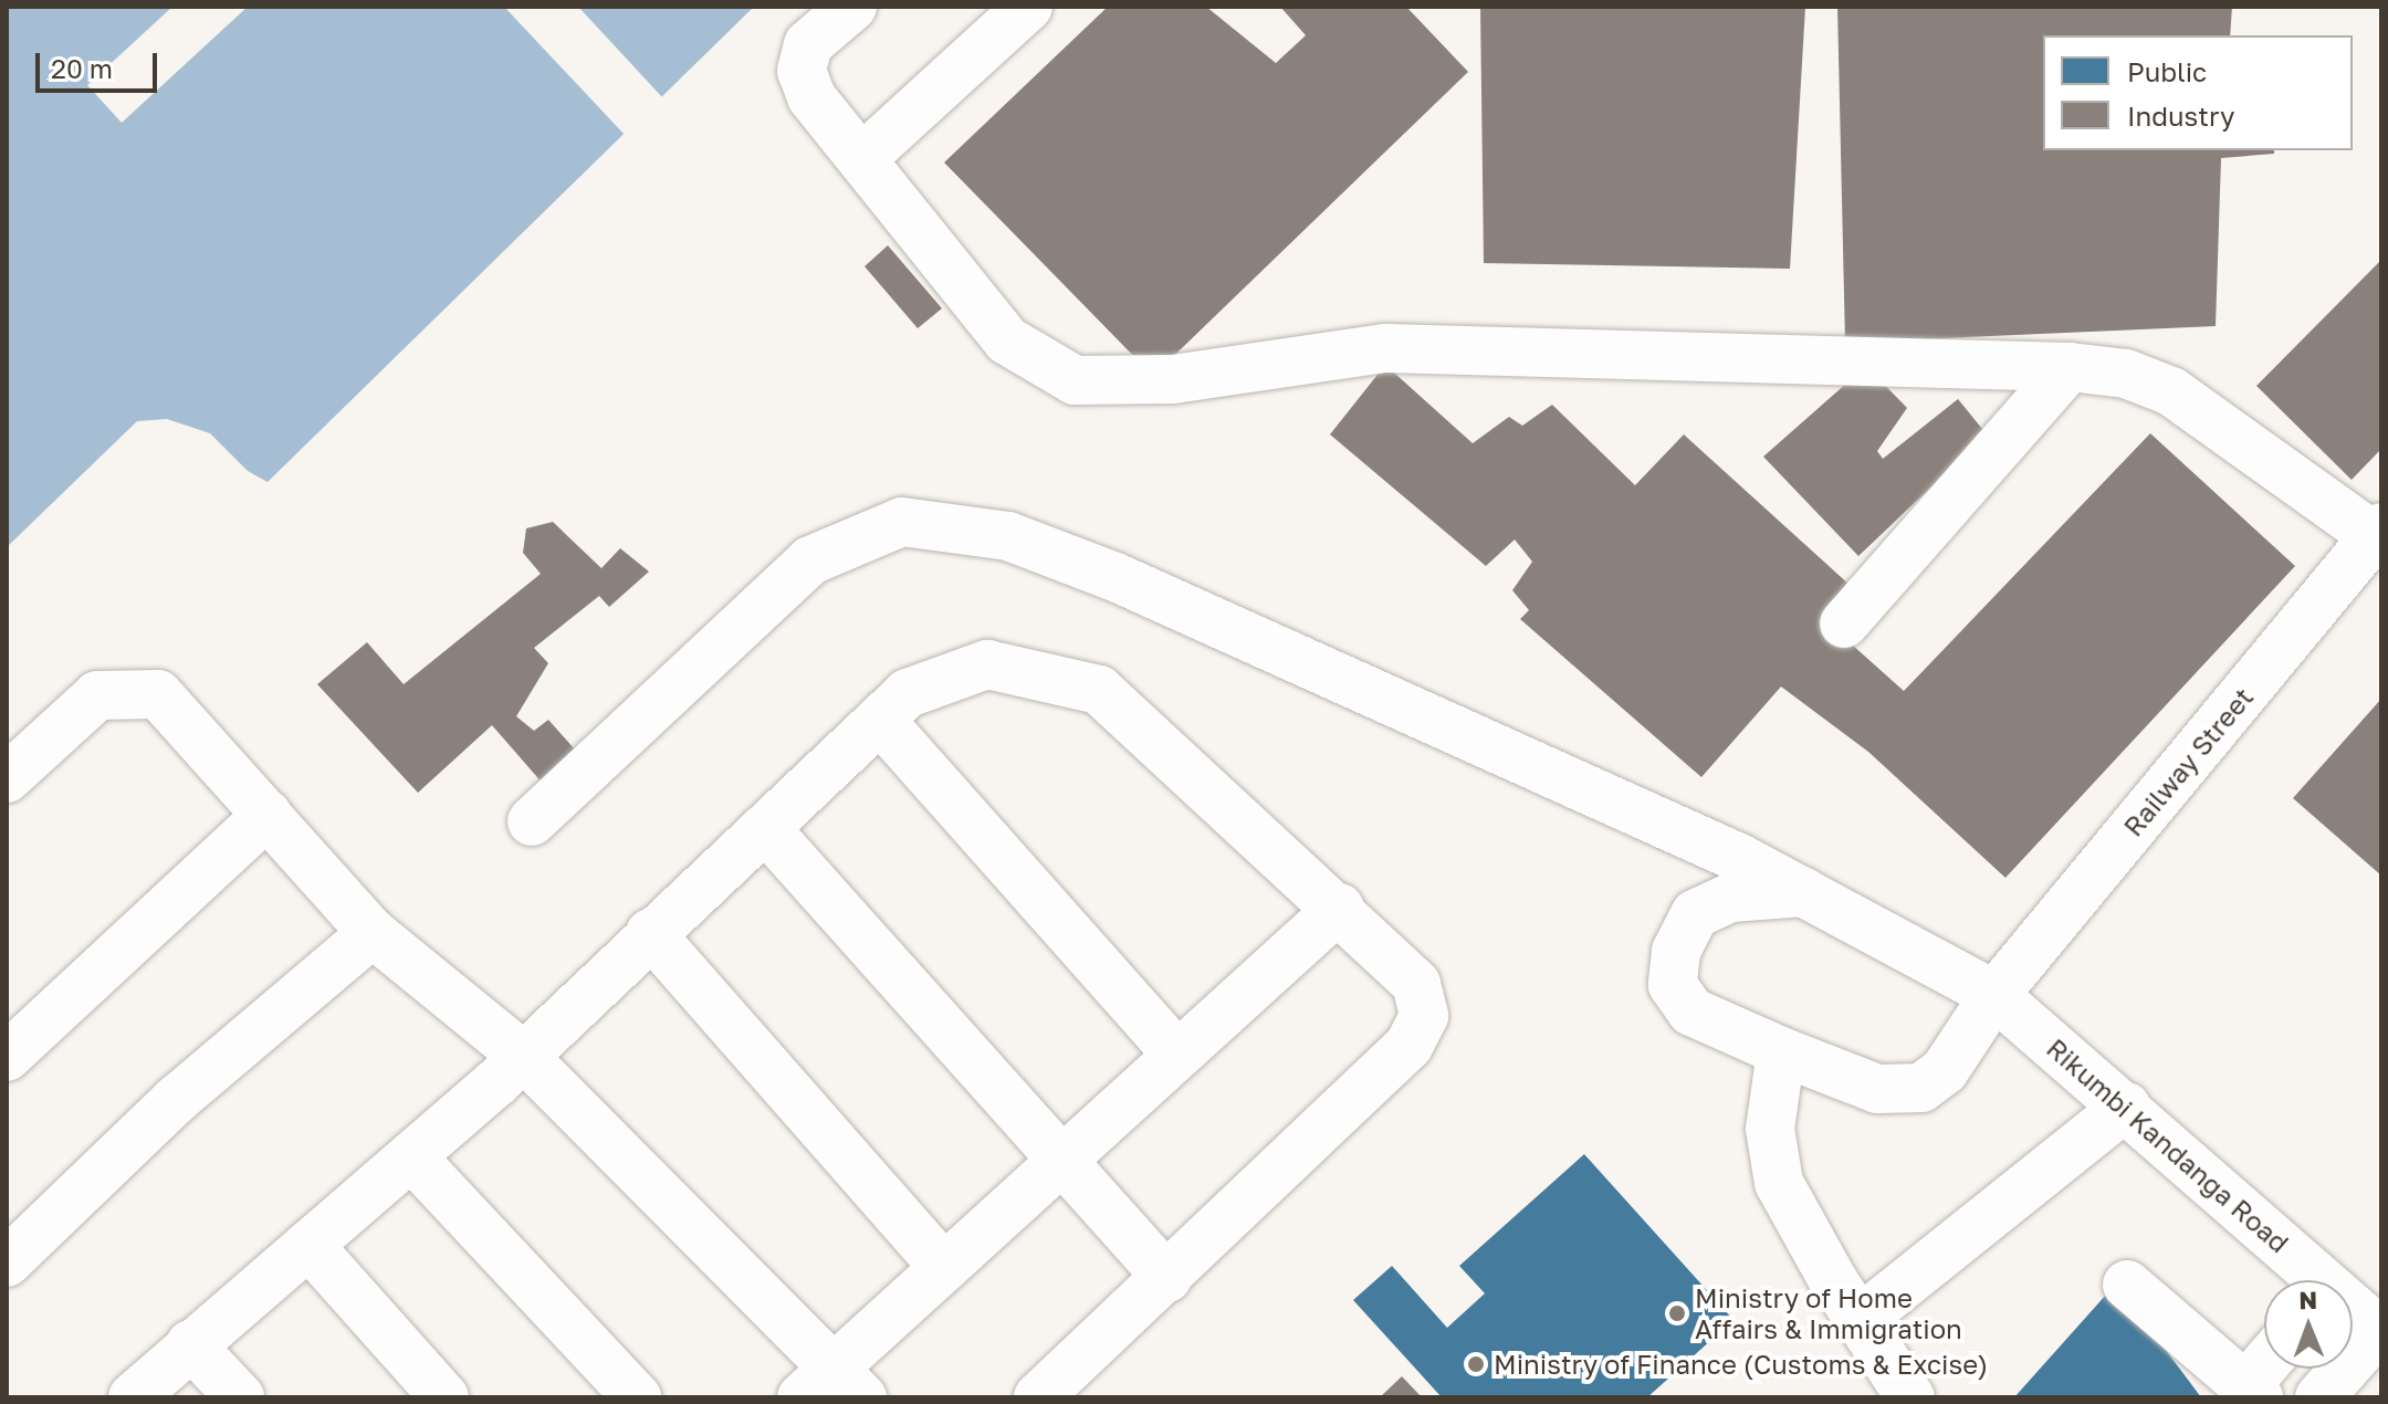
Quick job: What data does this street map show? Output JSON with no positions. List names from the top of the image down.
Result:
{
  "streets": {
    "street": ["Railway Street", "Rikumbi Kandanga Road"]
  },
  "crossings": [
    ["Railway Street", "Rikumbi Kandanga Road"]
  ],
  "places": ["Ministry of Home Affairs & Immigration", "Ministry of Finance (Customs & Excise)"],
  "legend": ["Public", "Industry"],
  "scale_bar": "20 m",
  "north": "top"
}
